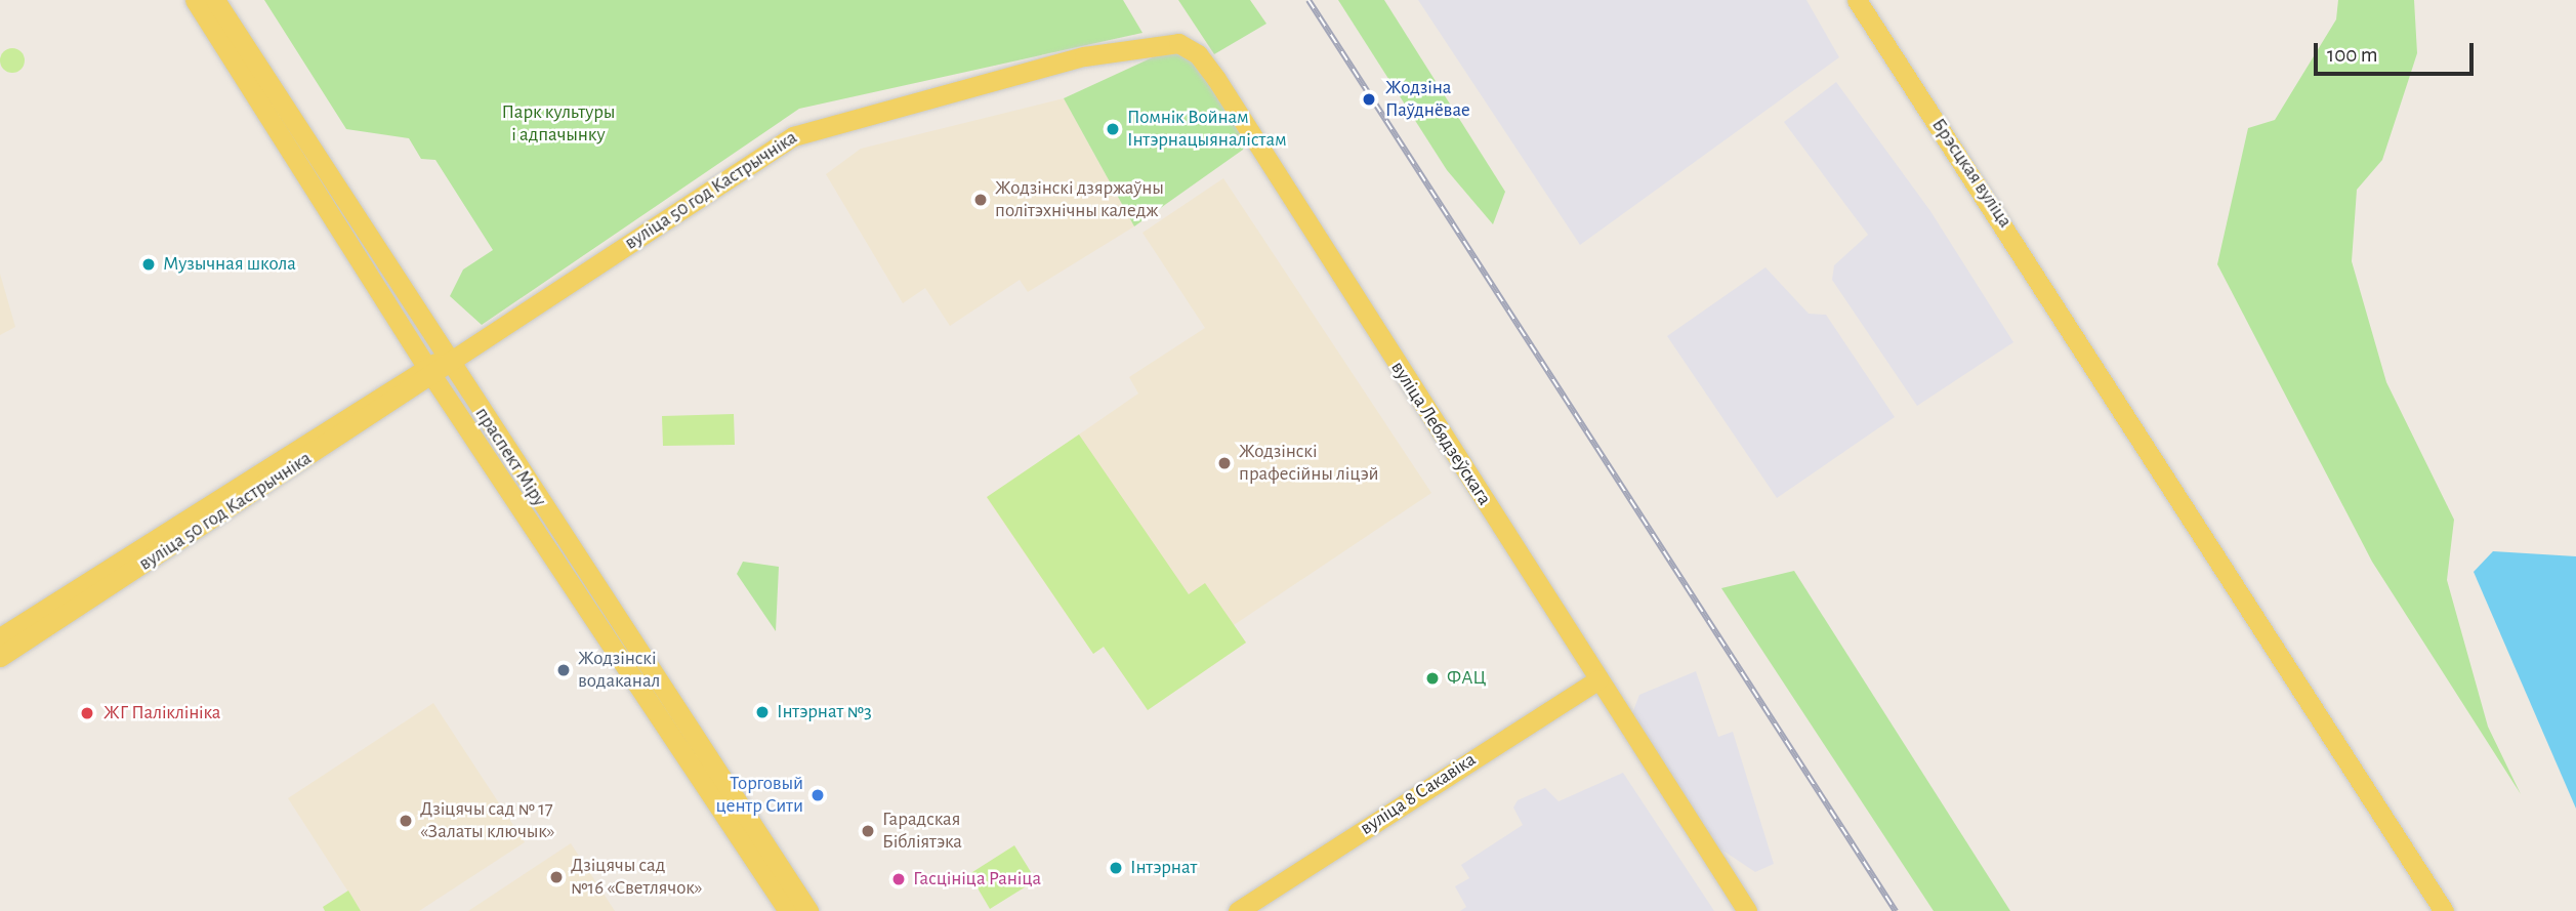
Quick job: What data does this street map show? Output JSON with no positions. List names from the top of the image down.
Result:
{
  "streets": {
    "main road": [
      "Брэсцкая вуліца",
      "вуліца 50 год Кастрычніка",
      "вуліца Лебядзеўскага",
      "праспект Міру",
      "вуліца 8 Сакавіка"
    ]
  },
  "crossings": [
    ["вуліца 50 год Кастрычніка", "вуліца Лебядзеўскага"],
    ["вуліца 50 год Кастрычніка", "праспект Міру"],
    ["вуліца Лебядзеўскага", "вуліца 8 Сакавіка"]
  ],
  "parks": ["Парк культуры і адпачынку"],
  "places": [
    "Жодзіна Паўднёвае",
    "Помнік Войнам Інтэрнацыяналістам",
    "Жодзінскі дзяржаўны політэхнічны каледж",
    "Музычная школа",
    "Жодзінскі прафесійны ліцэй",
    "Жодзінскі водаканал",
    "ФАЦ",
    "Інтэрнат №3",
    "ЖГ Паліклініка",
    "Торговый центр Сити",
    "Дзіцячы сад № 17 «Залаты ключык»",
    "Гарадская Бібліятэка",
    "Інтэрнат",
    "Дзіцячы сад №16 «Светлячок»",
    "Гасцініца Раніца"
  ],
  "scale_bar": "100 m"
}
